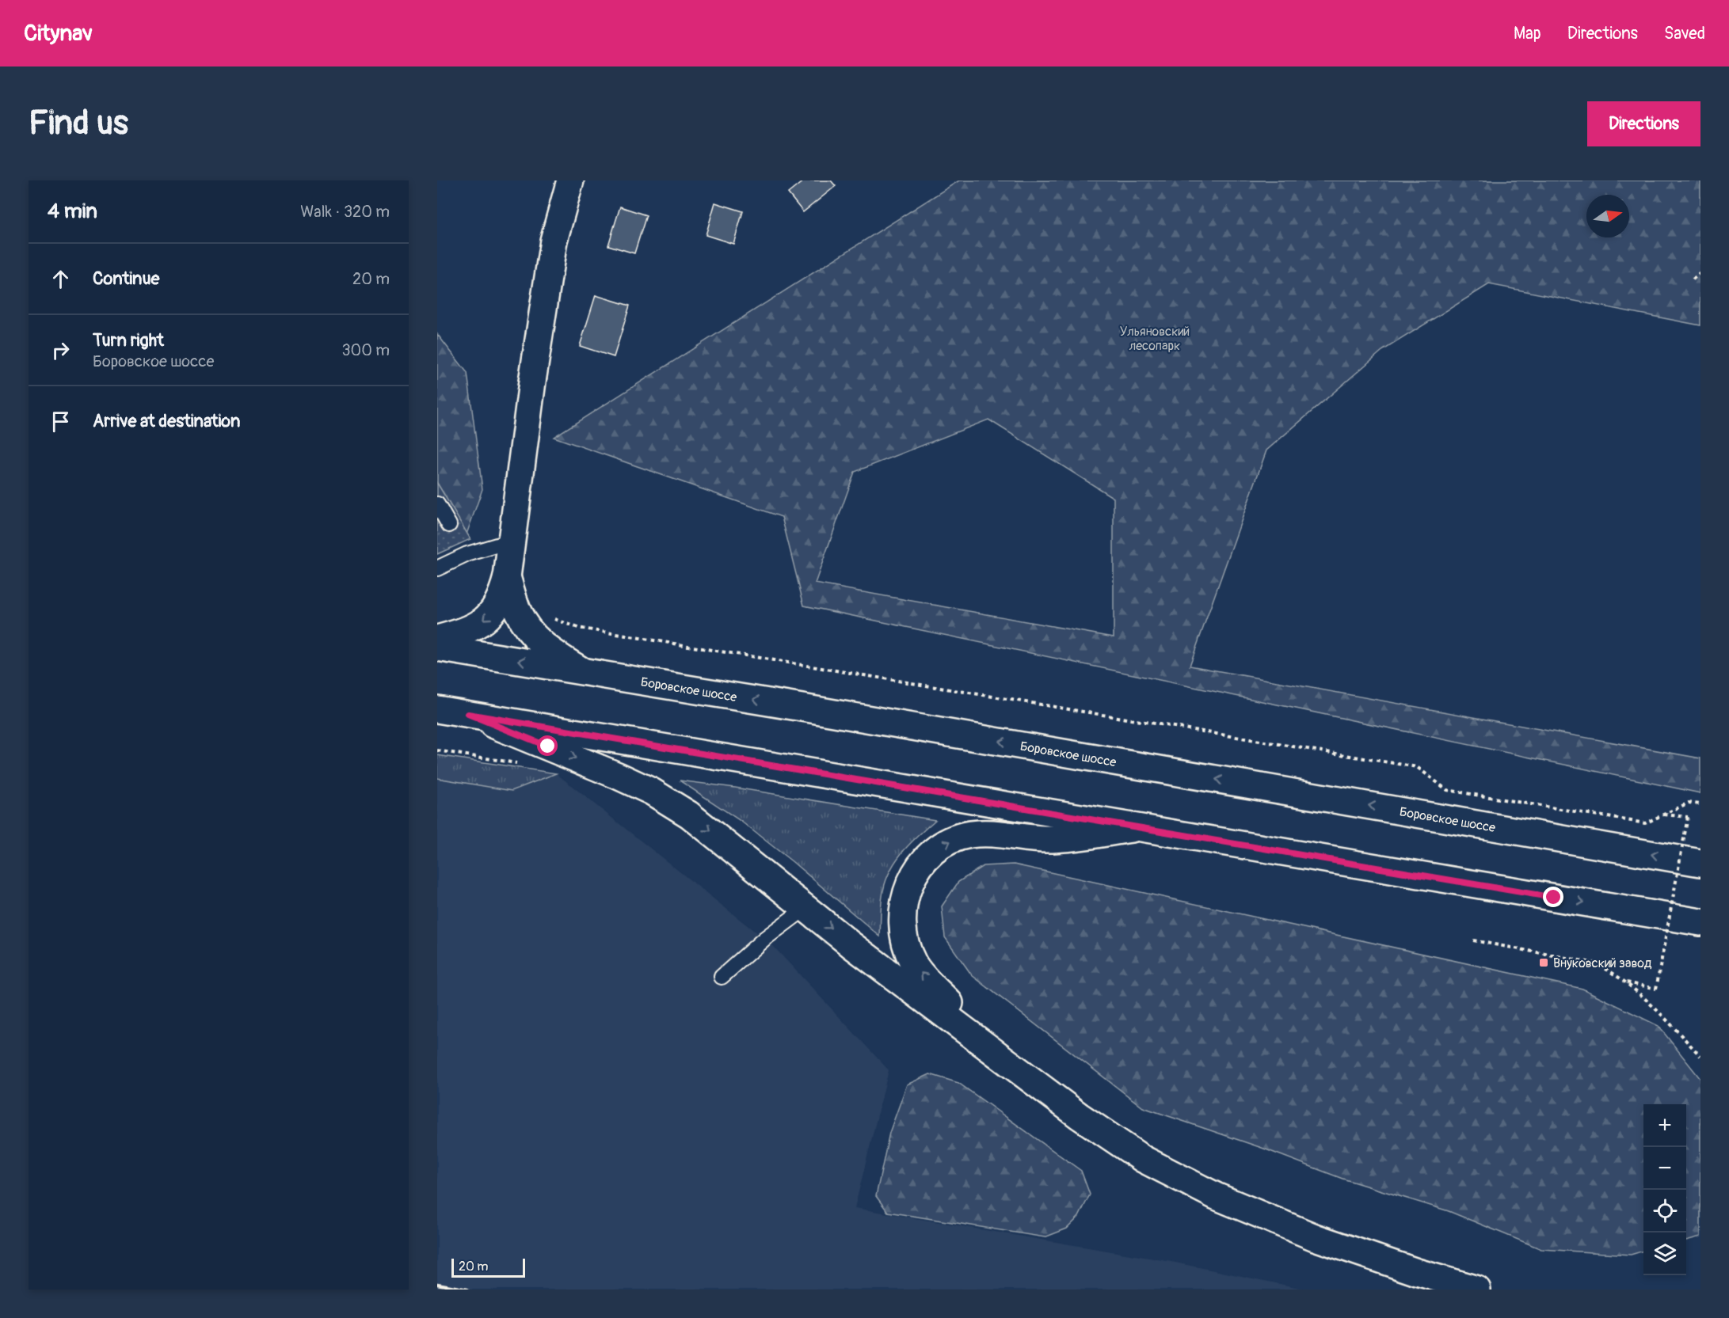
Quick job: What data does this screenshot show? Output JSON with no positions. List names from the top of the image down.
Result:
{
  "streets": {
    "main road": ["Боровское шоссе"]
  },
  "parks": ["Ульяновский лесопарк"],
  "places": {
    "transit": ["Внуковский завод"]
  },
  "scale_bar": "20 m",
  "north": "right",
  "page": {
    "header": "Citynav",
    "nav": ["Map", "Directions", "Saved"],
    "buttons": "Directions",
    "title": "Find us",
    "heading": ["4 min", "Walk · 320 m"],
    "list": [
      ["Continue", "20 m"],
      ["Turn right", "Боровское шоссе", "300 m"],
      "Arrive at destination"
    ],
    "map_buttons": ["+", "−"],
    "scale": "20 m"
  }
}
